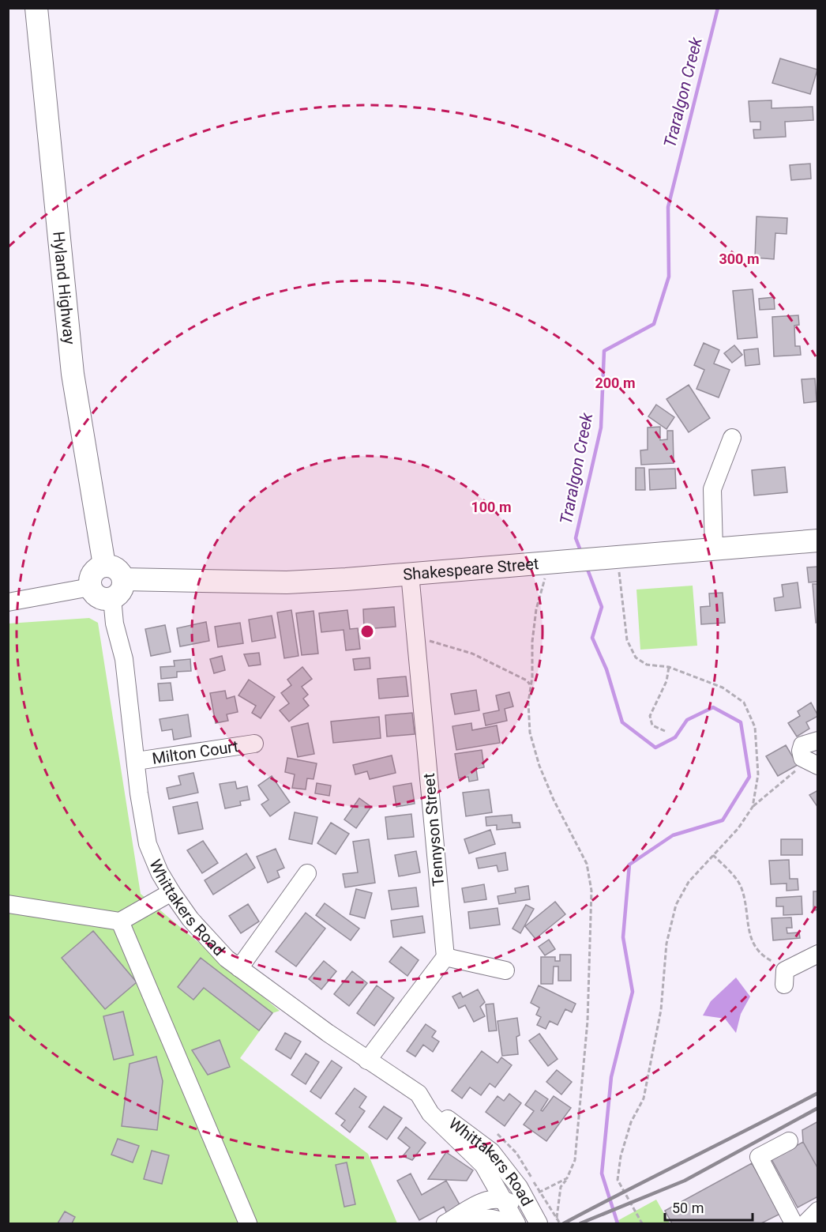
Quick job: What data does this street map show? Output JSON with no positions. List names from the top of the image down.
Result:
{
  "streets": {
    "main road": ["Hyland Highway", "Shakespeare Street"],
    "street": ["Milton Court", "Tennyson Street", "Whittakers Road"]
  },
  "crossings": [
    ["Hyland Highway", "Shakespeare Street"],
    ["Hyland Highway", "Whittakers Road"],
    ["Shakespeare Street", "Tennyson Street"],
    ["Shakespeare Street", "Whittakers Road"],
    ["Milton Court", "Whittakers Road"]
  ],
  "water": ["Traralgon Creek"],
  "scale_bar": "50 m",
  "rings": ["300 m", "200 m", "100 m"]
}
